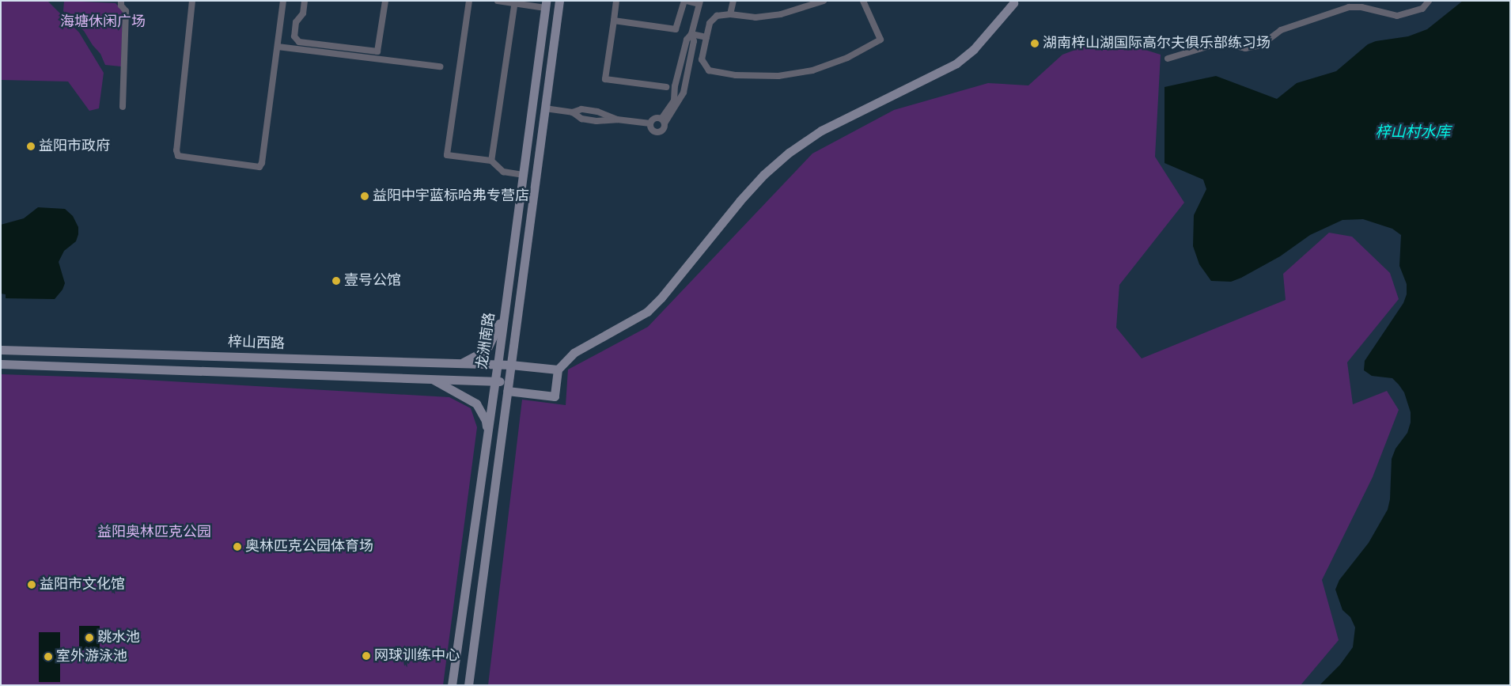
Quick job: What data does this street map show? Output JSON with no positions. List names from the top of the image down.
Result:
{
  "streets": {
    "street": ["龙洲南路", "梓山西路"]
  },
  "crossings": [
    ["龙洲南路", "梓山西路"]
  ],
  "water": ["梓山村水库"],
  "parks": ["海塘休闲广场", "益阳奥林匹克公园"],
  "places": [
    "湖南梓山湖国际高尔夫俱乐部练习场",
    "益阳市政府",
    "益阳中宇蓝标哈弗专营店",
    "壹号公馆",
    "奥林匹克公园体育场",
    "益阳市文化馆",
    "跳水池",
    "网球训练中心",
    "室外游泳池"
  ]
}
